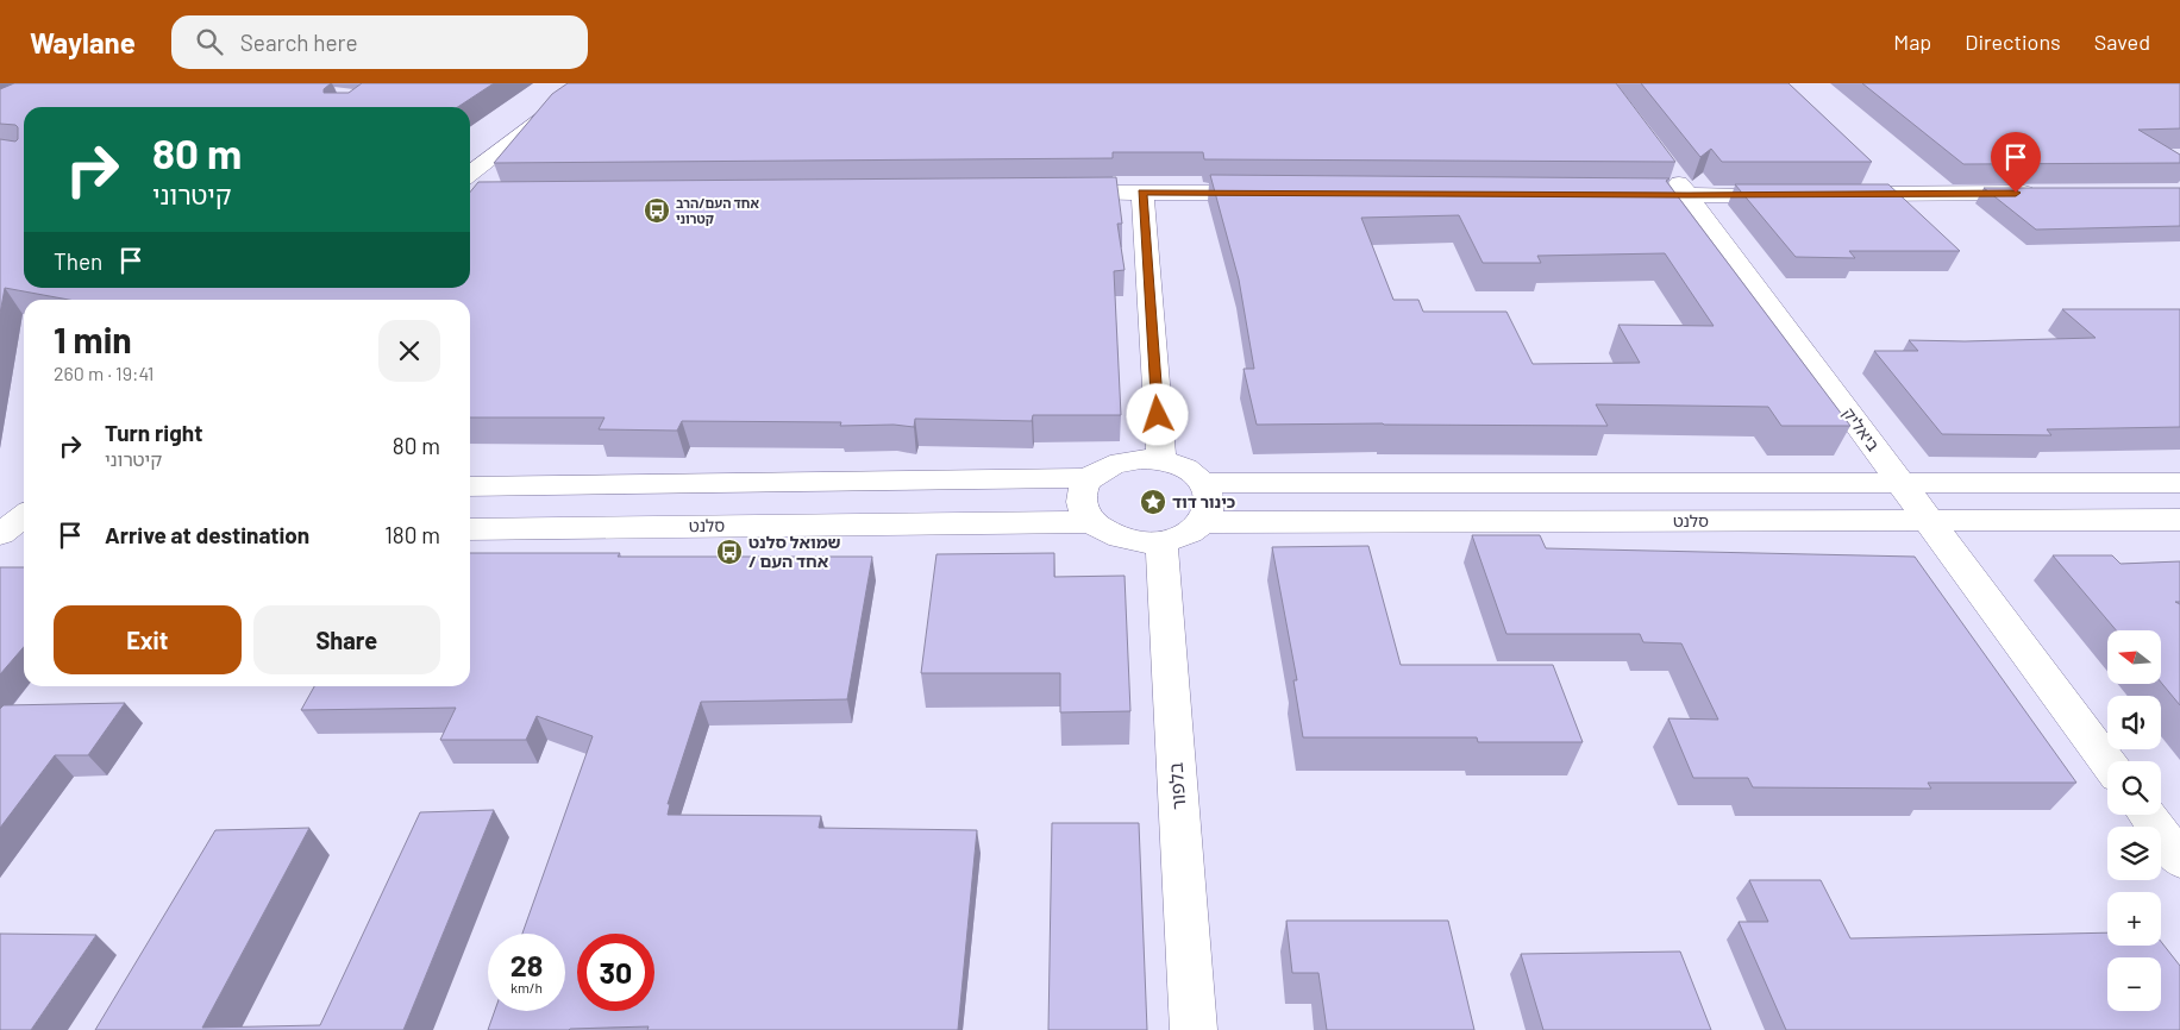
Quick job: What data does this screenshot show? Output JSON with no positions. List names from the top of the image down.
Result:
{
  "streets": {
    "street": ["ביאליק", "סלנט", "בלפור"]
  },
  "crossings": [
    ["ביאליק", "סלנט"],
    ["סלנט", "בלפור"]
  ],
  "places": {
    "bus stop": ["אחד העם/הרב קטרוני", "שמואל סלנט / אחד העם"],
    "place": ["כינור דוד"]
  },
  "north": "left",
  "page": {
    "header": "Waylane",
    "search": "Search here",
    "nav": ["Map", "Directions", "Saved"],
    "turn": ["80 m", "קיטרוני"],
    "then": "Then",
    "heading": ["1 min", "260 m · 19:41"],
    "list": [
      {
        "name": "Turn right",
        "note": "קיטרוני",
        "value": "80 m"
      },
      {
        "name": "Arrive at destination",
        "value": "180 m"
      }
    ],
    "buttons": ["Exit", "Share"],
    "map_buttons": ["+", "−"],
    "speed": "28 km/h",
    "limit": "30"
  }
}
